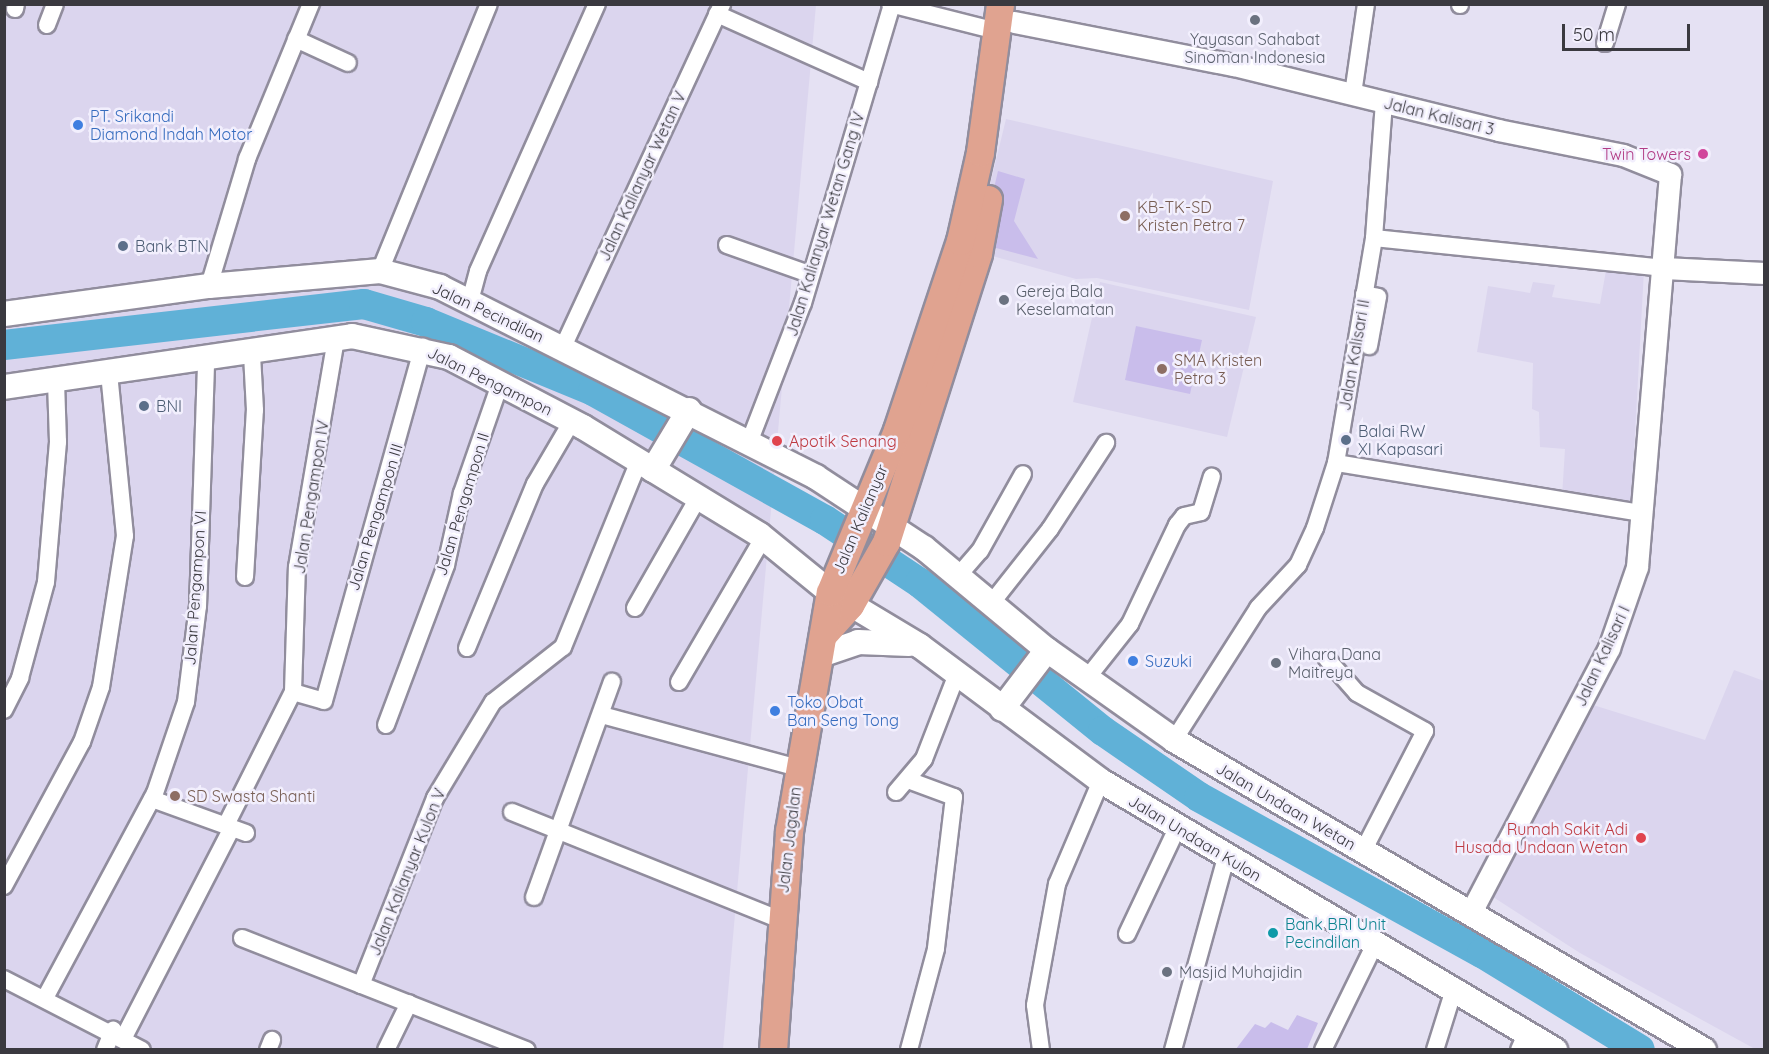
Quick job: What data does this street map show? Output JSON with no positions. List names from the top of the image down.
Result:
{
  "streets": {
    "main road": [
      "Jalan Pecindilan",
      "Jalan Pengampon",
      "Jalan Kalianyar",
      "Jalan Undaan Wetan",
      "Jalan Undaan Kulon",
      "Jalan Jagalan"
    ],
    "street": [
      "Jalan Kalisari 3",
      "Jalan Kalianyar Wetan V",
      "Jalan Kalianyar Wetan Gang IV",
      "Jalan Kalisari II",
      "Jalan Pengampon IV",
      "Jalan Pengampon II",
      "Jalan Pengampon III",
      "Jalan Pengampon VI",
      "Jalan Kalisari I",
      "Jalan Kalianyar Kulon V"
    ]
  },
  "crossings": [
    ["Jalan Kalisari 3", "Jalan Kalisari II"],
    ["Jalan Kalisari 3", "Jalan Kalianyar"],
    ["Jalan Kalisari 3", "Jalan Kalisari I"],
    ["Jalan Kalianyar Wetan V", "Jalan Pecindilan"],
    ["Jalan Kalianyar Wetan Gang IV", "Jalan Pecindilan"],
    ["Jalan Pecindilan", "Jalan Kalianyar"],
    ["Jalan Pecindilan", "Jalan Undaan Wetan"],
    ["Jalan Kalisari II", "Jalan Undaan Wetan"],
    ["Jalan Pengampon", "Jalan Pengampon IV"],
    ["Jalan Pengampon", "Jalan Pengampon II"],
    ["Jalan Pengampon", "Jalan Pengampon III"],
    ["Jalan Pengampon", "Jalan Kalianyar"],
    ["Jalan Pengampon", "Jalan Pengampon VI"],
    ["Jalan Pengampon", "Jalan Undaan Kulon"],
    ["Jalan Pengampon", "Jalan Kalianyar Kulon V"],
    ["Jalan Pengampon IV", "Jalan Pengampon III"],
    ["Jalan Kalianyar", "Jalan Undaan Wetan"],
    ["Jalan Kalianyar", "Jalan Undaan Kulon"],
    ["Jalan Kalianyar", "Jalan Jagalan"],
    ["Jalan Kalisari I", "Jalan Undaan Wetan"]
  ],
  "places": [
    "Yayasan Sahabat Sinoman Indonesia",
    "PT. Srikandi Diamond Indah Motor",
    "Twin Towers",
    "KB-TK-SD Kristen Petra 7",
    "Bank BTN",
    "Gereja Bala Keselamatan",
    "SMA Kristen Petra 3",
    "BNI",
    "Balai RW XI Kapasari",
    "Apotik Senang",
    "Suzuki",
    "Vihara Dana Maitreya",
    "Toko Obat Ban Seng Tong",
    "SD Swasta Shanti",
    "Rumah Sakit Adi Husada Undaan Wetan",
    "Bank BRI Unit Pecindilan",
    "Masjid Muhajidin"
  ],
  "scale_bar": "50 m"
}
